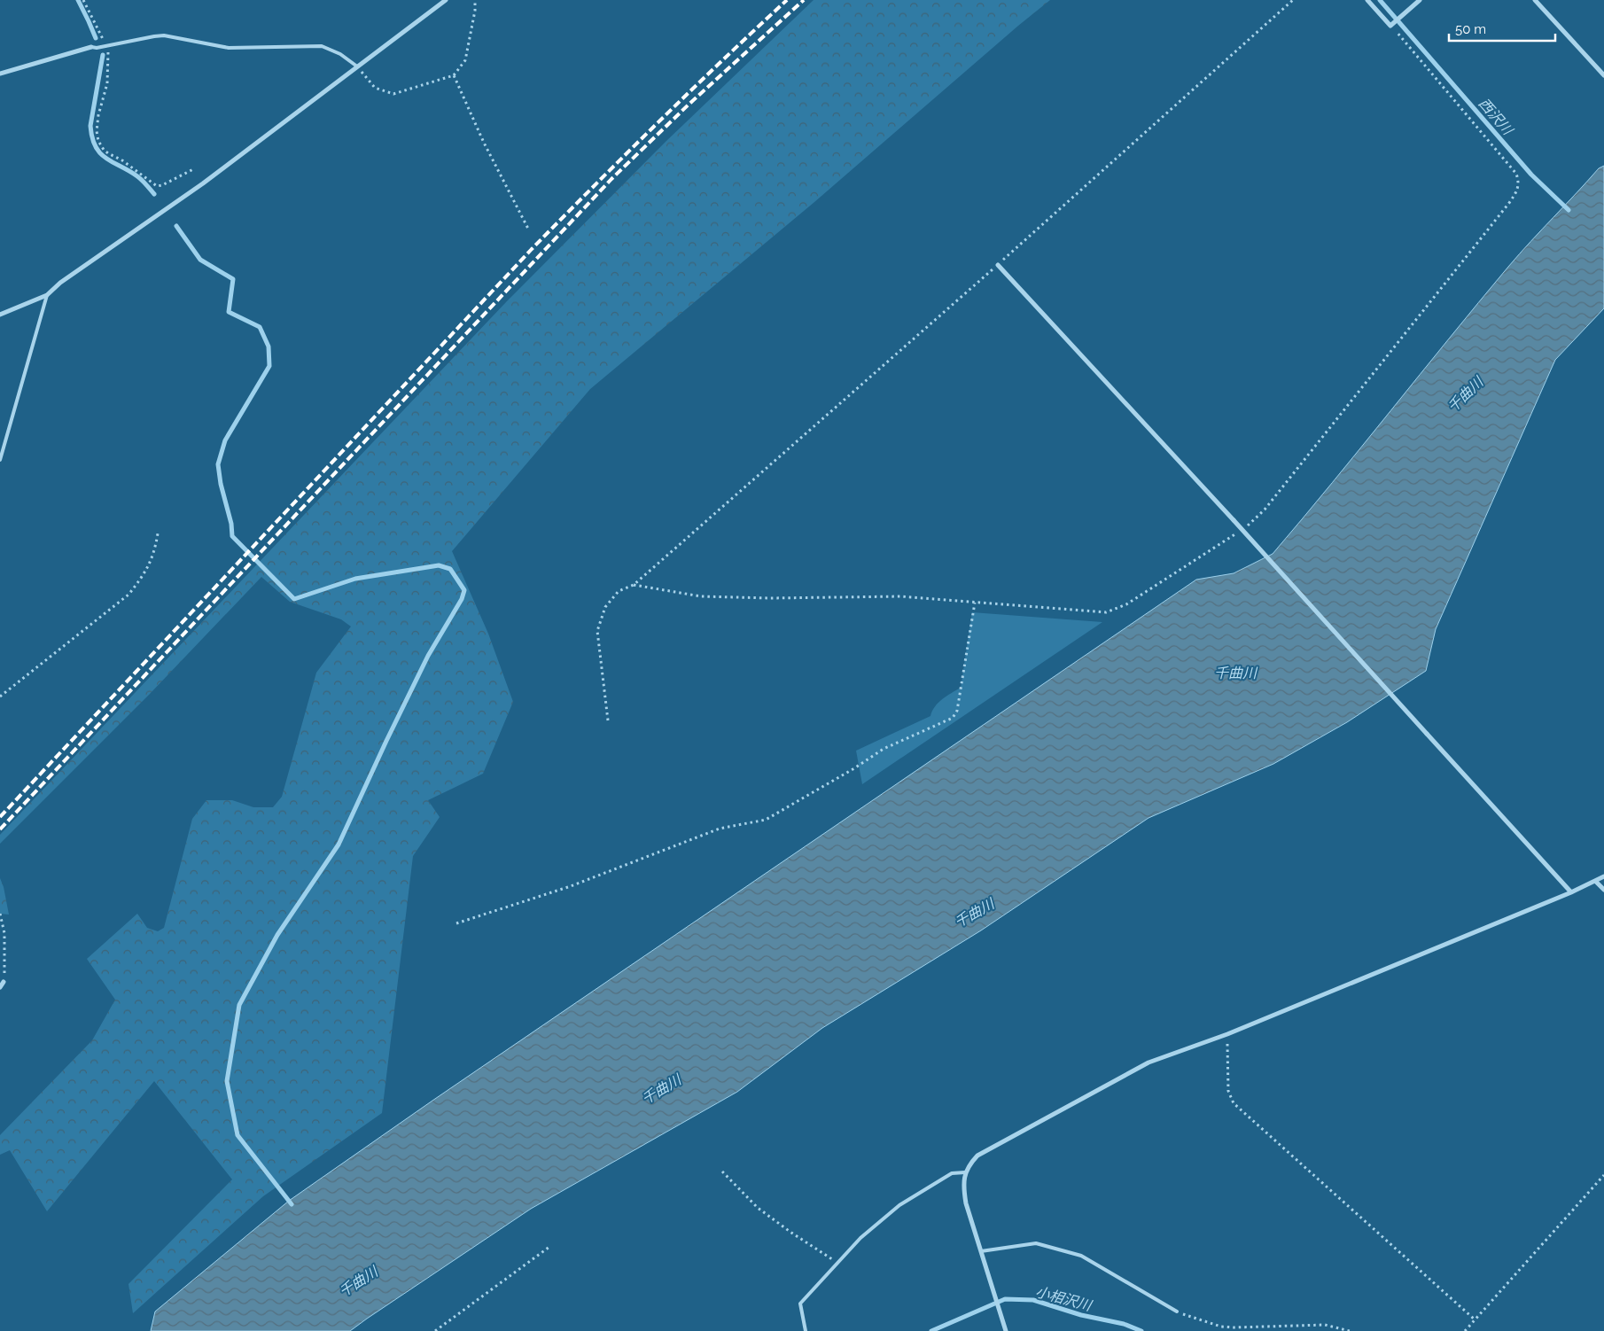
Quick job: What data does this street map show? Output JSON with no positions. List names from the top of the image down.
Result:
{
  "water": ["西沢川", "千曲川", "小相沢川"],
  "scale_bar": "50 m"
}
